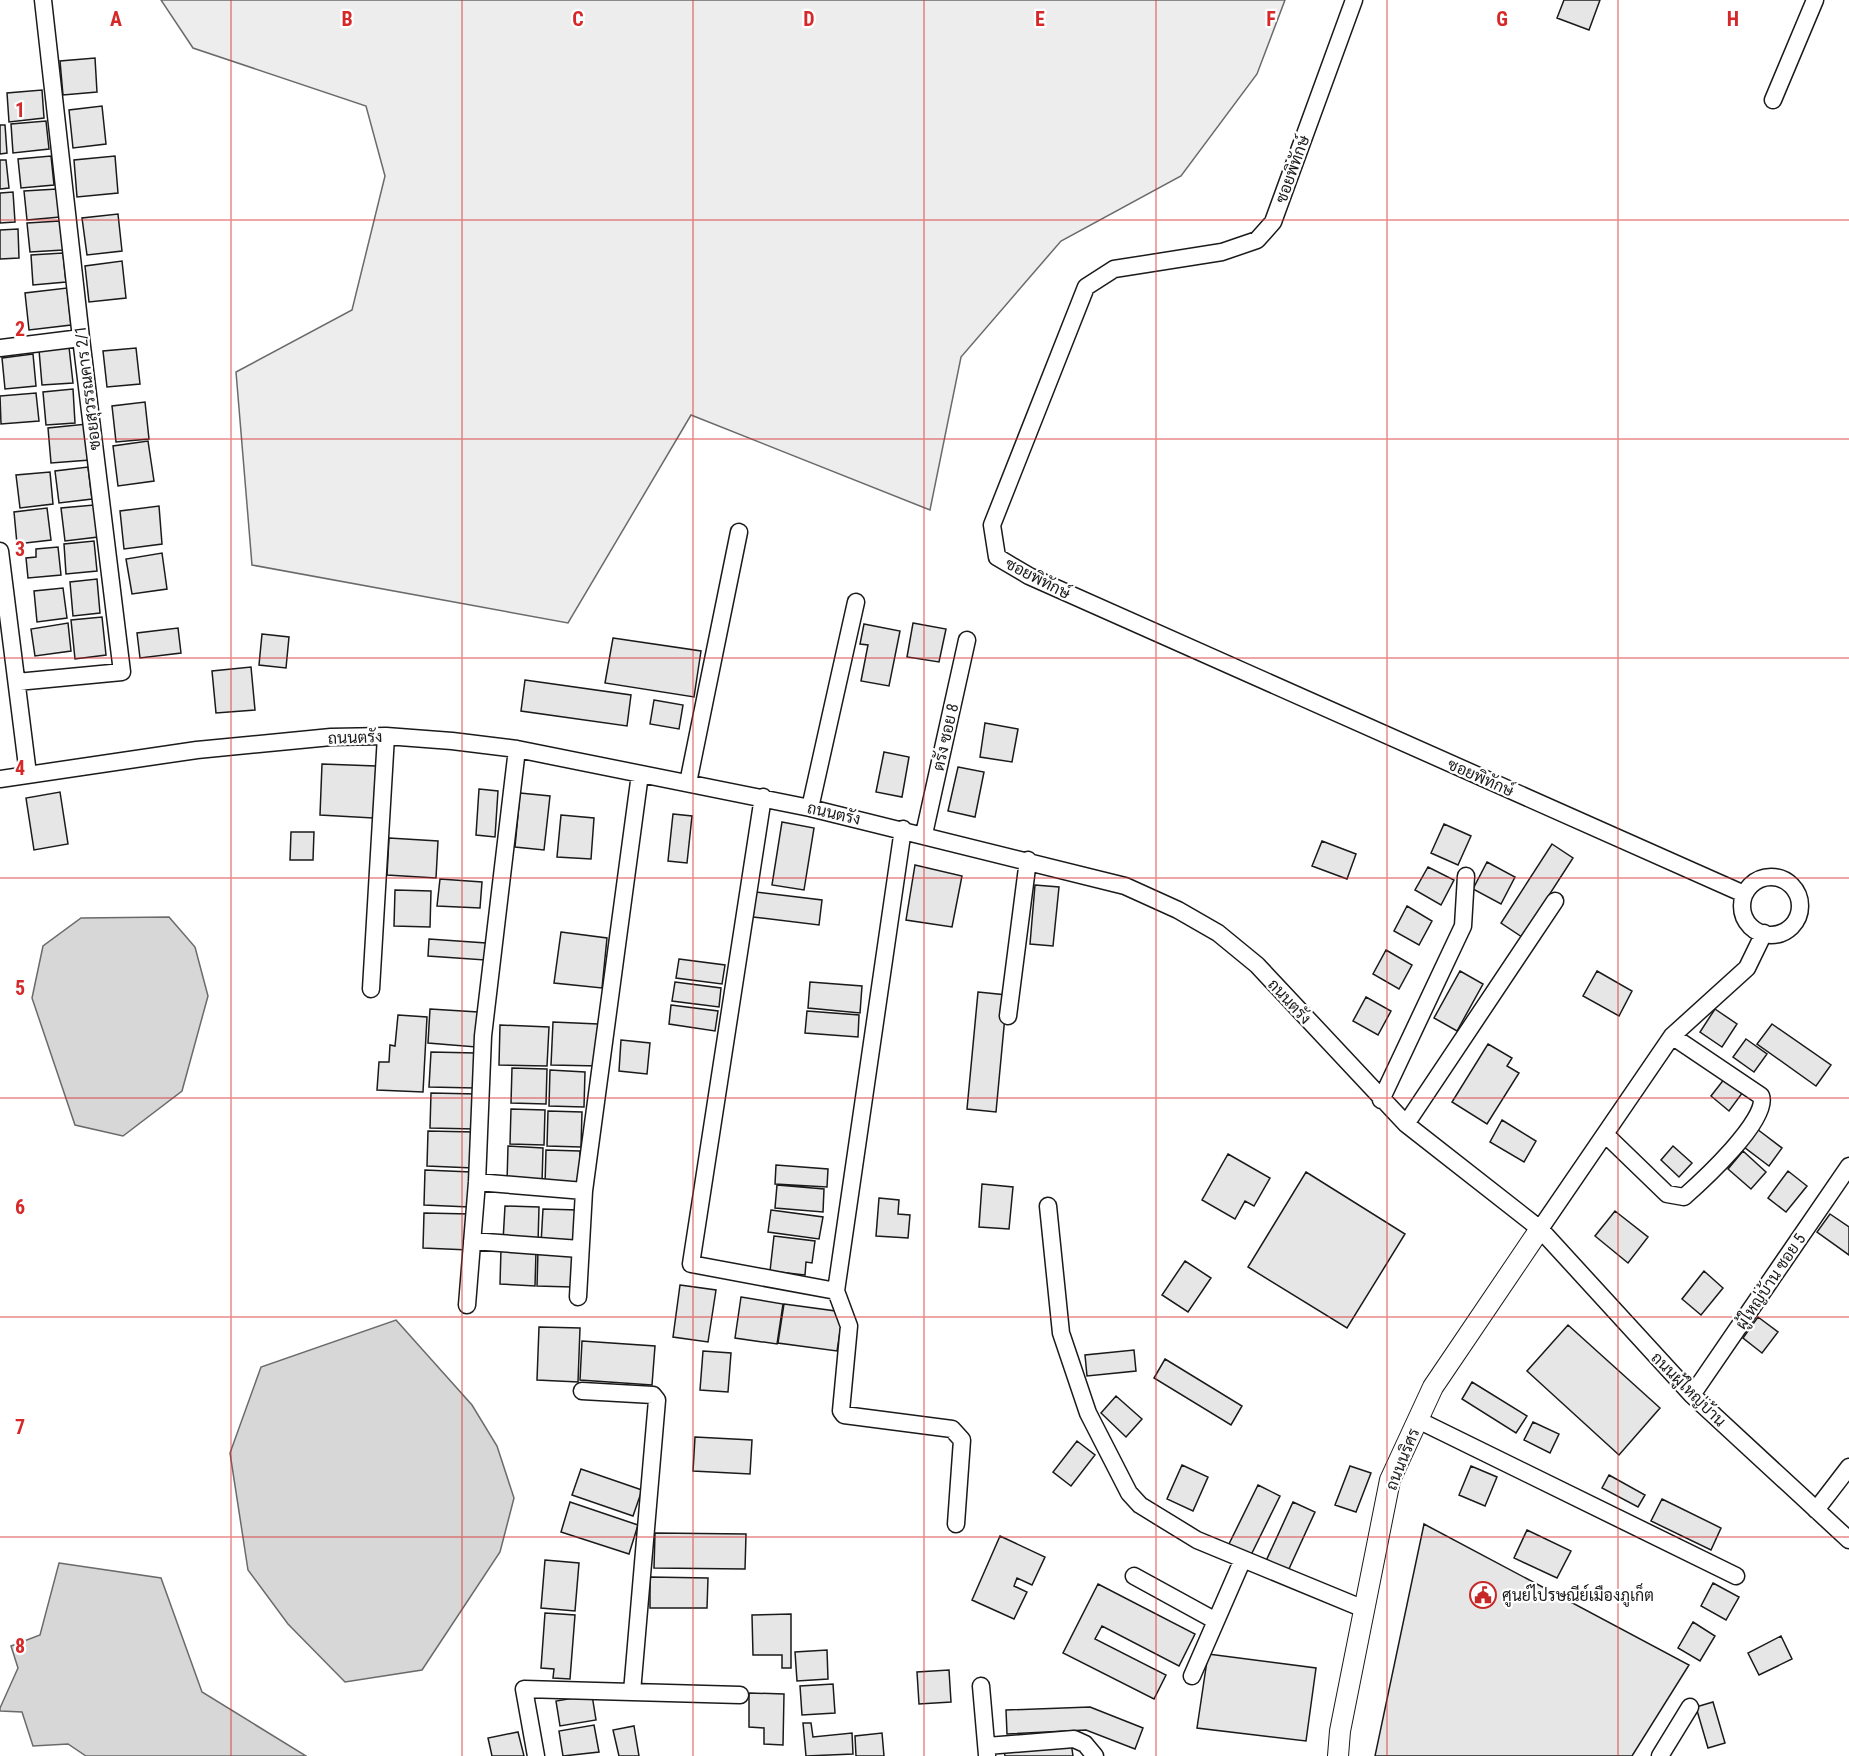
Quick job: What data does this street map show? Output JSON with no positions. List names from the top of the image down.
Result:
{
  "streets": {
    "street": [
      "ซอยพิทักษ์",
      "ซอยสุวรรณคาร 2/1",
      "ถนนตรัง",
      "ตรัง ซอย 8",
      "ผู้ใหญ่บ้าน ซอย 5",
      "ถนนผู้ใหญ่บ้าน",
      "ถนนนริศร"
    ]
  },
  "crossings": [
    ["ถนนตรัง", "ตรัง ซอย 8"],
    ["ถนนตรัง", "ถนนผู้ใหญ่บ้าน"],
    ["ถนนตรัง", "ถนนนริศร"],
    ["ผู้ใหญ่บ้าน ซอย 5", "ถนนผู้ใหญ่บ้าน"],
    ["ถนนผู้ใหญ่บ้าน", "ถนนนริศร"]
  ],
  "places": {
    "public building": ["ศูนย์ไปรษณีย์เมืองภูเก็ต"]
  },
  "grid": {
    "columns": [
      "A",
      "B",
      "C",
      "D",
      "E",
      "F",
      "G",
      "H"
    ],
    "rows": [
      "1",
      "2",
      "3",
      "4",
      "5",
      "6",
      "7",
      "8"
    ]
  }
}
